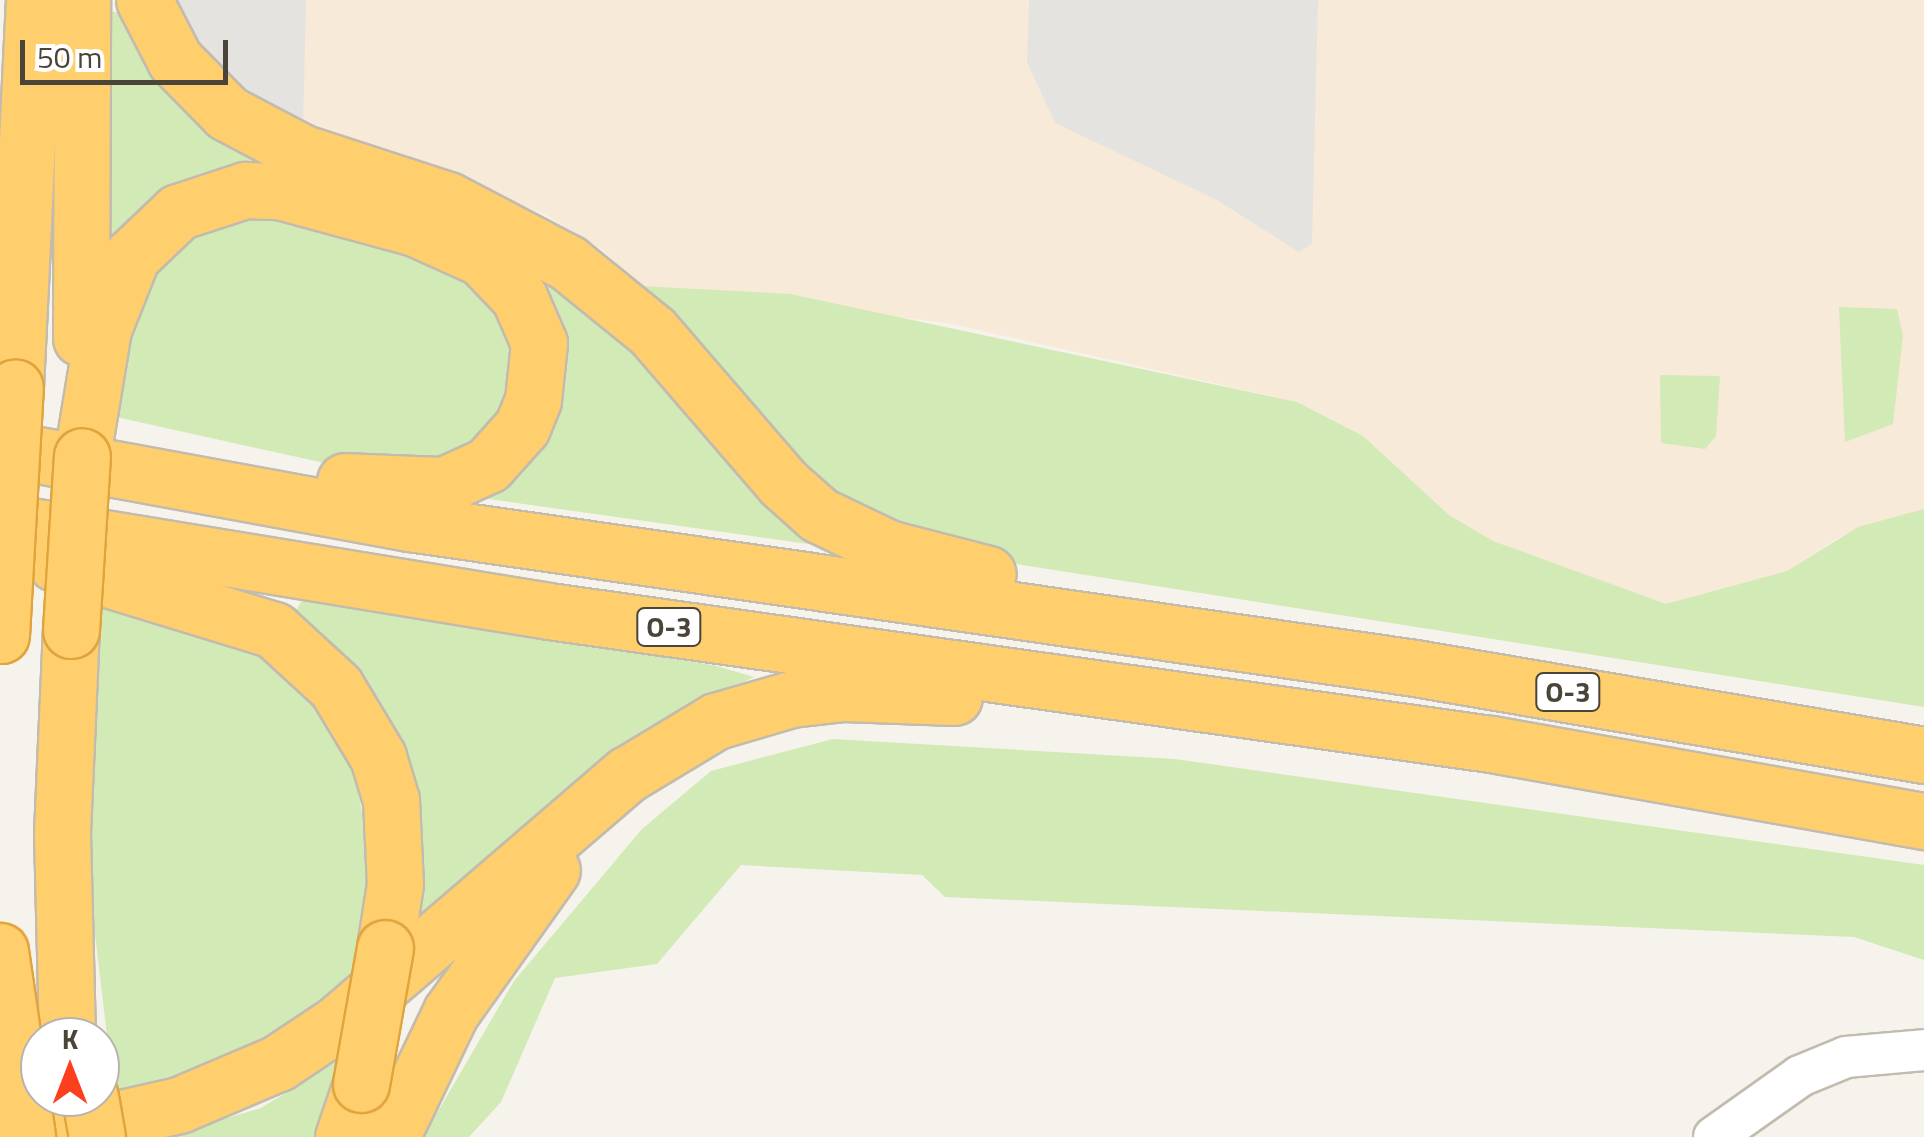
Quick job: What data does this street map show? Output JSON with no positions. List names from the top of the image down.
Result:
{
  "streets": {
    "highway": ["O-3"]
  },
  "scale_bar": "50 m",
  "north": "top"
}
